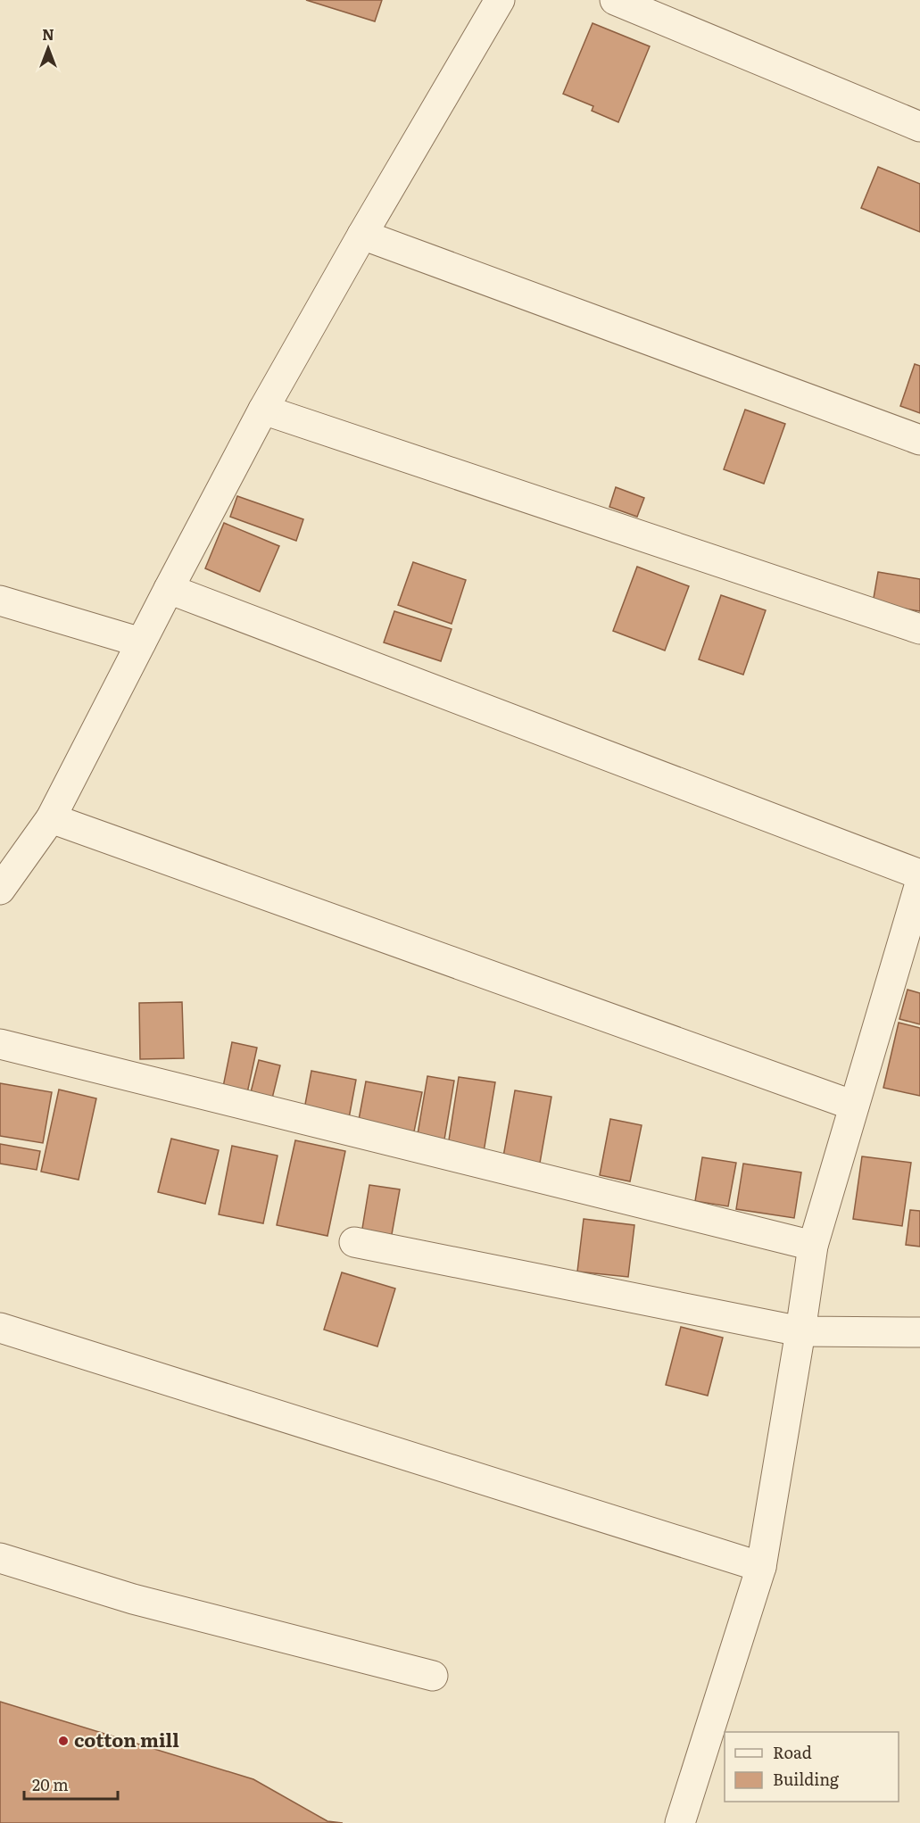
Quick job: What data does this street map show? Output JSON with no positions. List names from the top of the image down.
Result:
{
  "places": ["cotton mill"],
  "legend": ["Road", "Building"],
  "scale_bar": "20 m",
  "north": "top"
}
